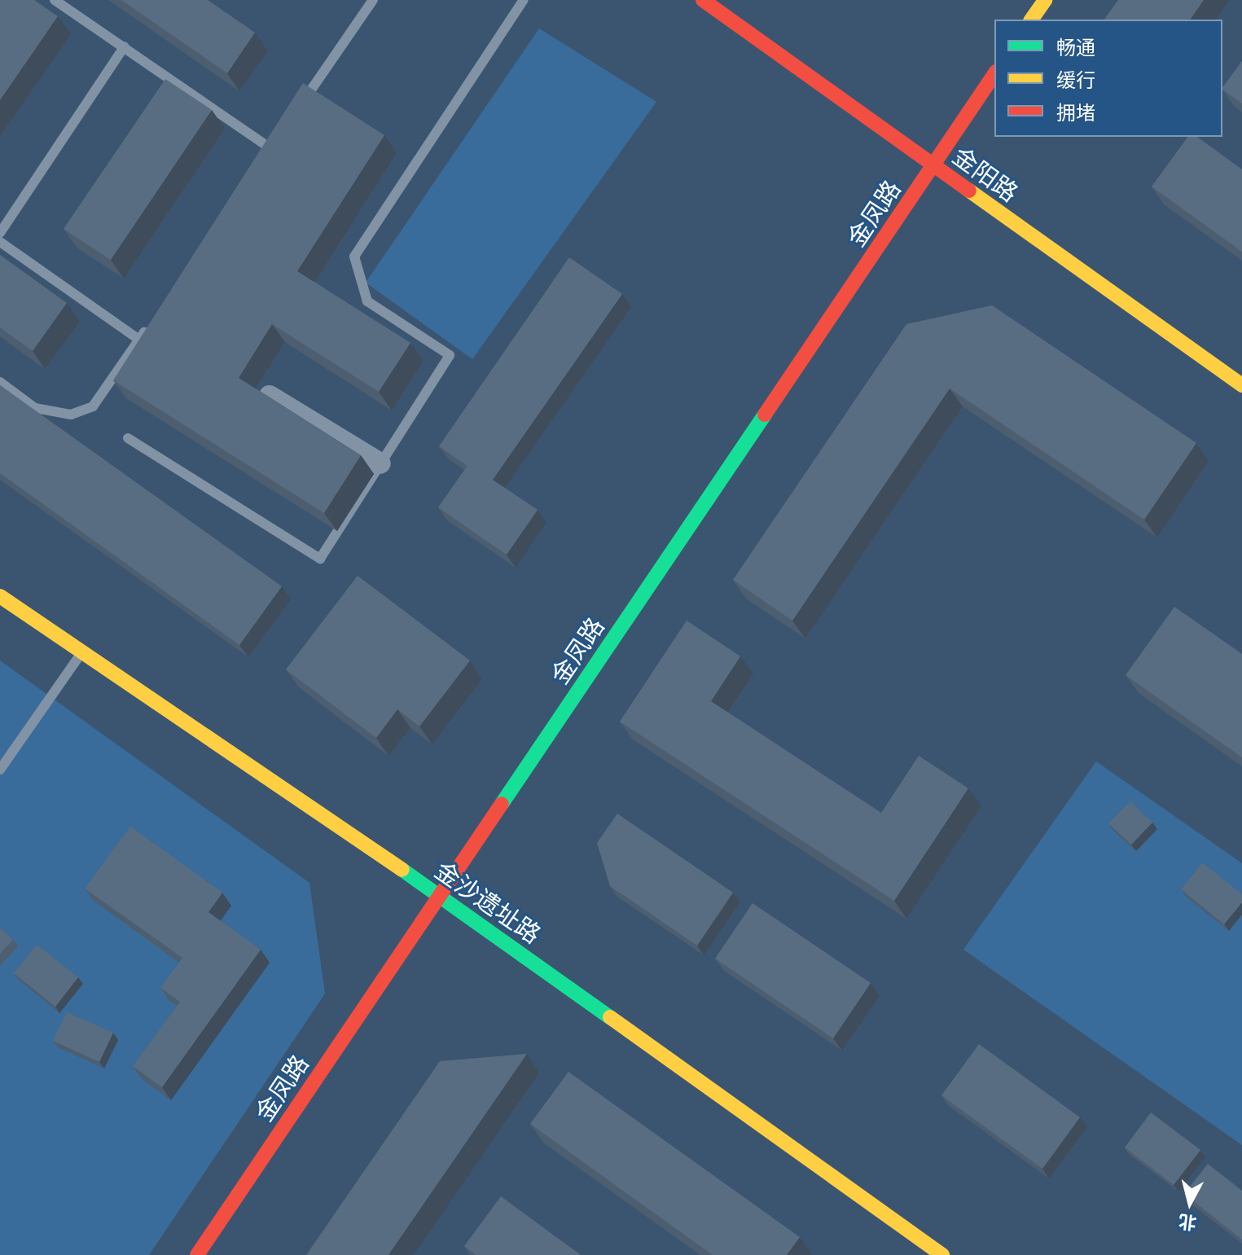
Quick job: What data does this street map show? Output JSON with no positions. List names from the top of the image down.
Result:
{
  "streets": {
    "street": ["金阳路", "金凤路", "金沙遗址路"]
  },
  "crossings": [
    ["金阳路", "金凤路"],
    ["金凤路", "金沙遗址路"]
  ],
  "legend": ["畅通", "缓行", "拥堵"],
  "north": "bottom"
}
